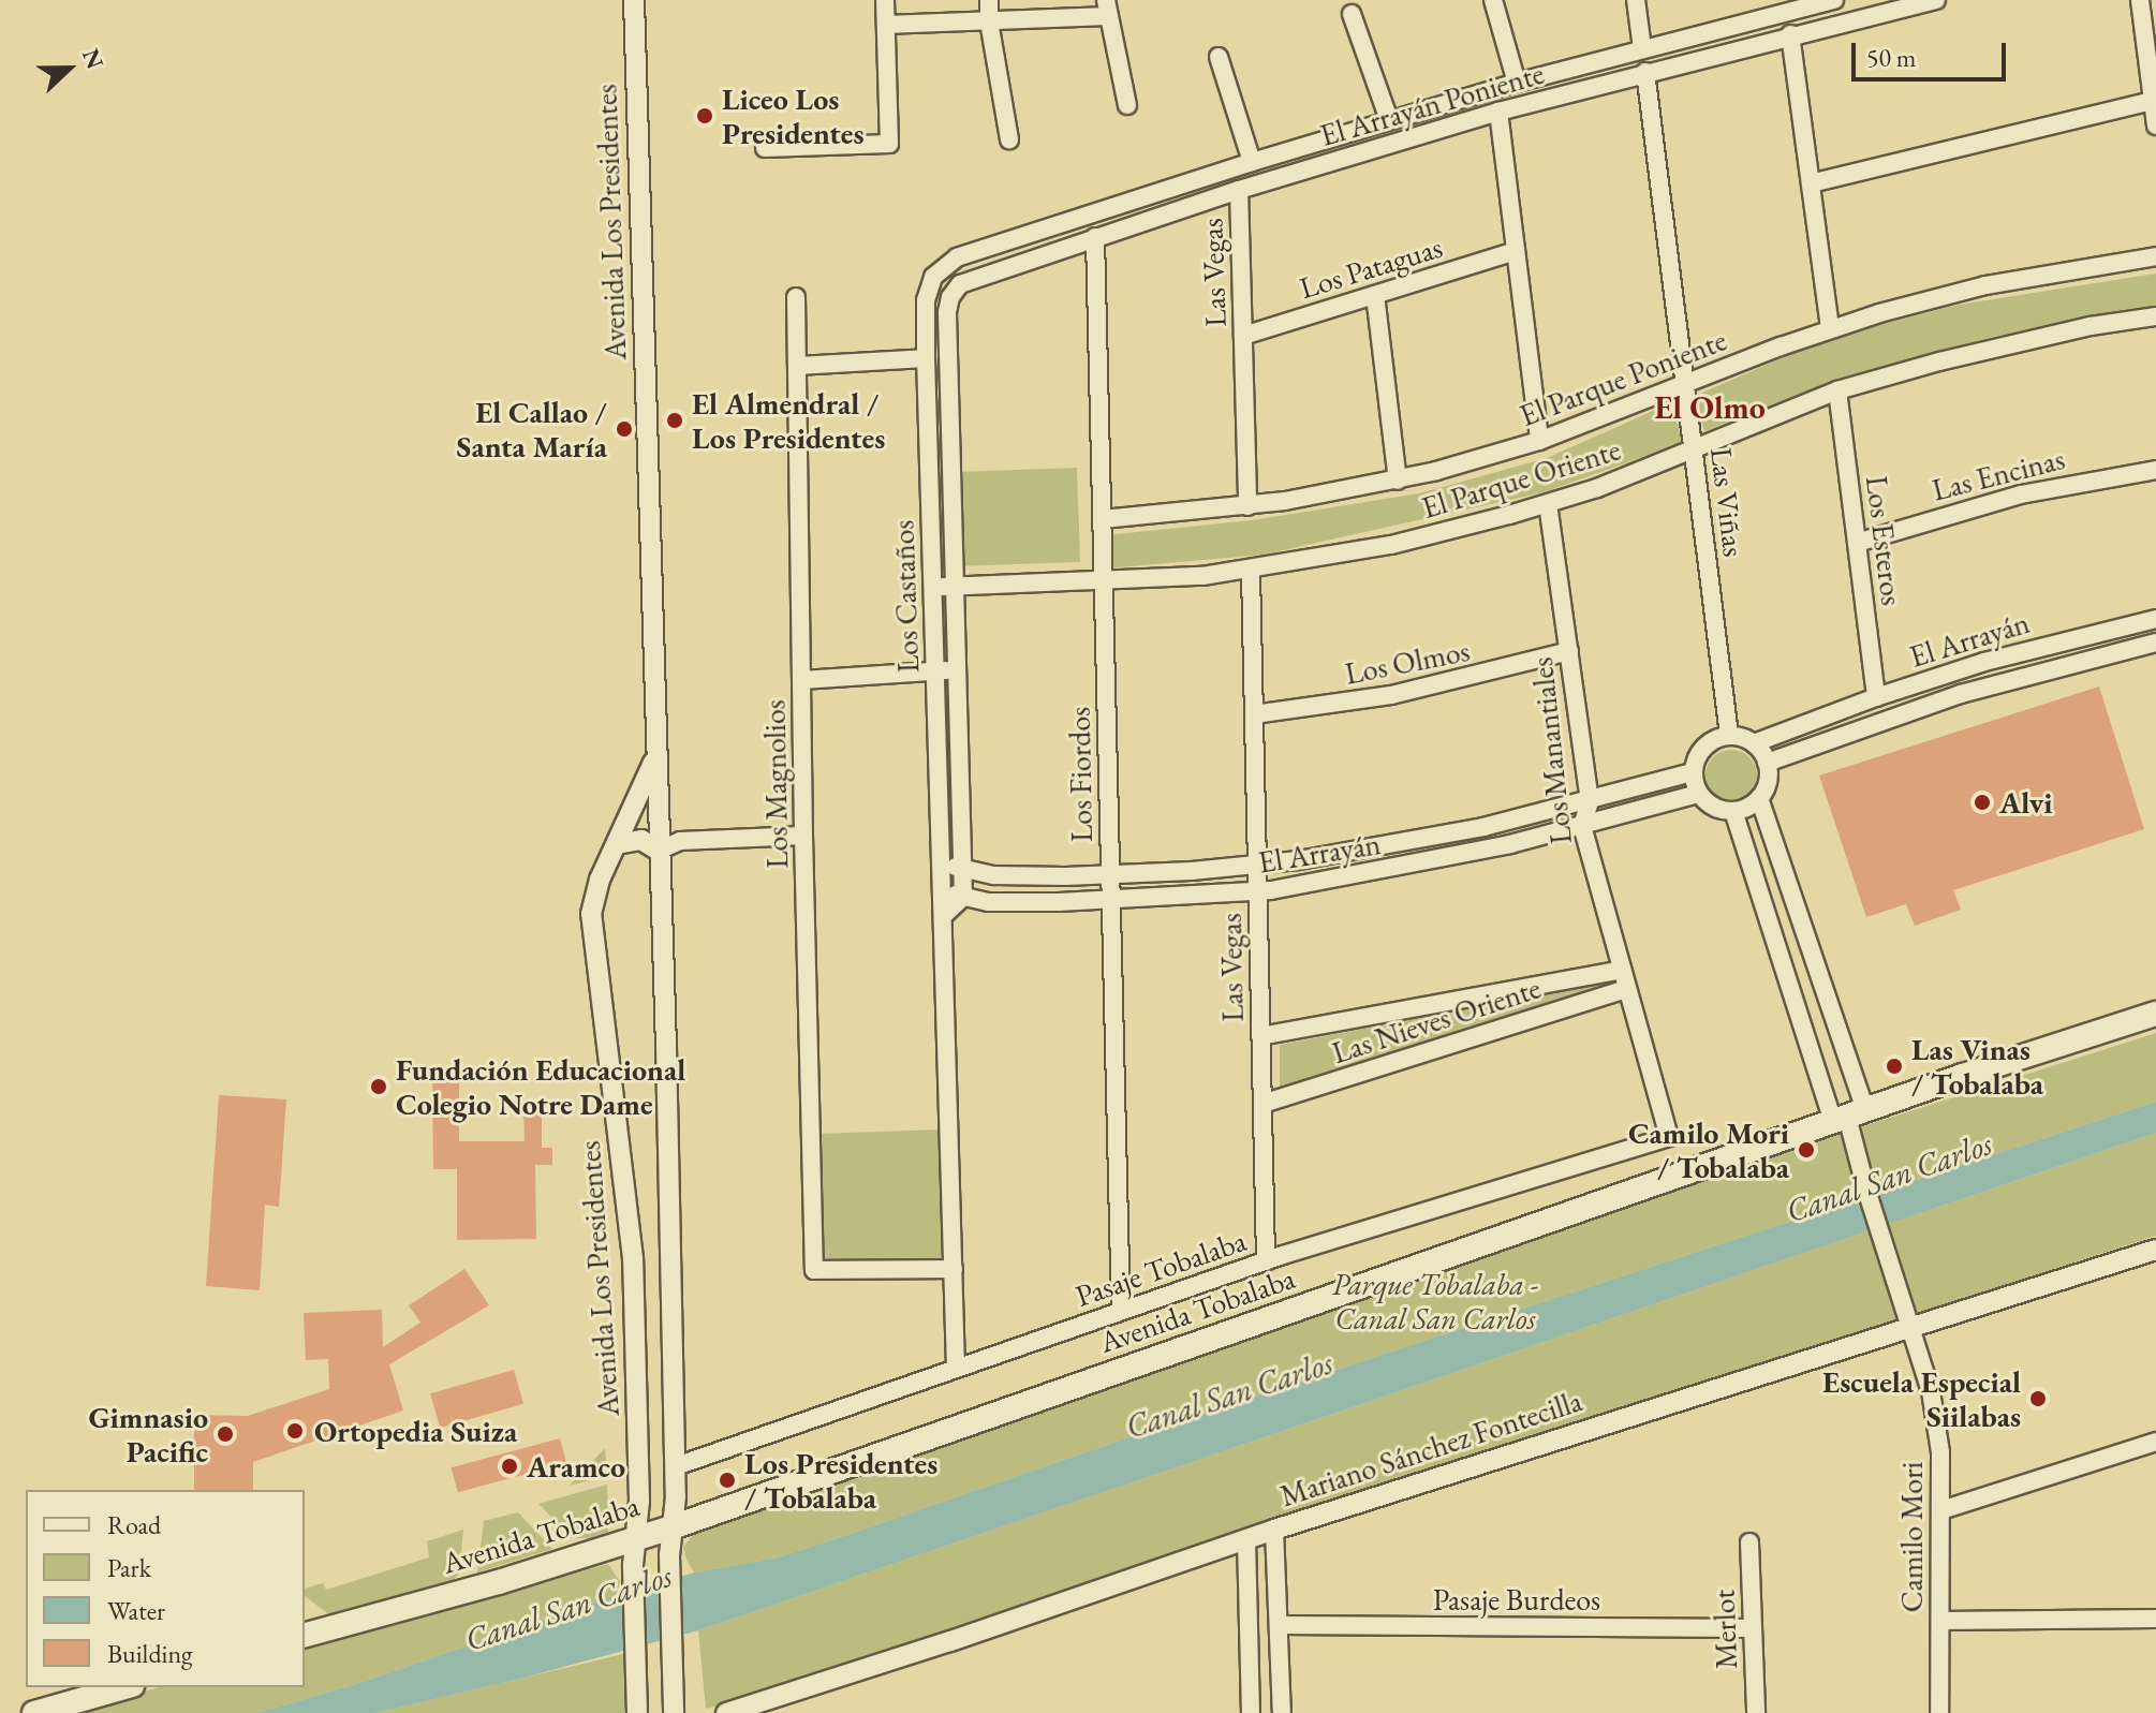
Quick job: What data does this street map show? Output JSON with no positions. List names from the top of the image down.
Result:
{
  "streets": {
    "main road": ["Avenida Tobalaba"],
    "street": [
      "El Arrayán Poniente",
      "Avenida Los Presidentes",
      "Los Pataguas",
      "Las Vegas",
      "El Parque Poniente",
      "Las Encinas",
      "El Parque Oriente",
      "Las Viñas",
      "Los Esteros",
      "Los Castaños",
      "El Arrayán",
      "Los Olmos",
      "Los Manantiales",
      "Los Fiordos",
      "Los Magnolios",
      "Las Nieves Oriente",
      "Pasaje Tobalaba",
      "Mariano Sánchez Fontecilla",
      "Camilo Mori",
      "Pasaje Burdeos",
      "Merlot"
    ]
  },
  "crossings": [
    ["El Arrayán Poniente", "Las Vegas"],
    ["El Arrayán Poniente", "Las Viñas"],
    ["El Arrayán Poniente", "Los Castaños"],
    ["El Arrayán Poniente", "Los Fiordos"],
    ["Avenida Los Presidentes", "Pasaje Tobalaba"],
    ["Avenida Los Presidentes", "Avenida Tobalaba"],
    ["Los Pataguas", "Las Vegas"],
    ["Las Vegas", "El Parque Poniente"],
    ["Las Vegas", "El Parque Oriente"],
    ["Las Vegas", "El Arrayán"],
    ["Las Vegas", "Los Olmos"],
    ["Las Vegas", "Las Nieves Oriente"],
    ["Las Vegas", "Pasaje Tobalaba"],
    ["El Parque Poniente", "Las Viñas"],
    ["El Parque Poniente", "Los Fiordos"],
    ["Las Encinas", "Los Esteros"],
    ["El Parque Oriente", "Las Viñas"],
    ["El Parque Oriente", "Los Esteros"],
    ["El Parque Oriente", "Los Castaños"],
    ["El Parque Oriente", "Los Manantiales"],
    ["El Parque Oriente", "Los Fiordos"],
    ["Las Viñas", "El Arrayán"],
    ["Los Esteros", "El Arrayán"],
    ["Los Castaños", "El Arrayán"],
    ["Los Castaños", "Los Magnolios"],
    ["Los Castaños", "Pasaje Tobalaba"],
    ["El Arrayán", "Los Manantiales"],
    ["El Arrayán", "Los Fiordos"],
    ["Los Olmos", "Los Manantiales"],
    ["Los Manantiales", "Las Nieves Oriente"],
    ["Los Manantiales", "Pasaje Tobalaba"],
    ["Los Fiordos", "Pasaje Tobalaba"],
    ["Avenida Tobalaba", "Camilo Mori"],
    ["Mariano Sánchez Fontecilla", "Camilo Mori"],
    ["Pasaje Burdeos", "Merlot"]
  ],
  "districts": ["El Olmo"],
  "water": ["Canal San Carlos"],
  "parks": ["Parque Tobalaba - Canal San Carlos"],
  "places": [
    "Liceo Los Presidentes",
    "El Almendral / Los Presidentes",
    "El Callao / Santa María",
    "Alvi",
    "Las Vinas / Tobalaba",
    "Fundación Educacional Colegio Notre Dame",
    "Camilo Mori / Tobalaba",
    "Escuela Especial Siilabas",
    "Ortopedia Suiza",
    "Gimnasio Pacific",
    "Aramco",
    "Los Presidentes / Tobalaba"
  ],
  "legend": [
    "Road",
    "Park",
    "Water",
    "Building"
  ],
  "scale_bar": "50 m",
  "north": "right"
}
